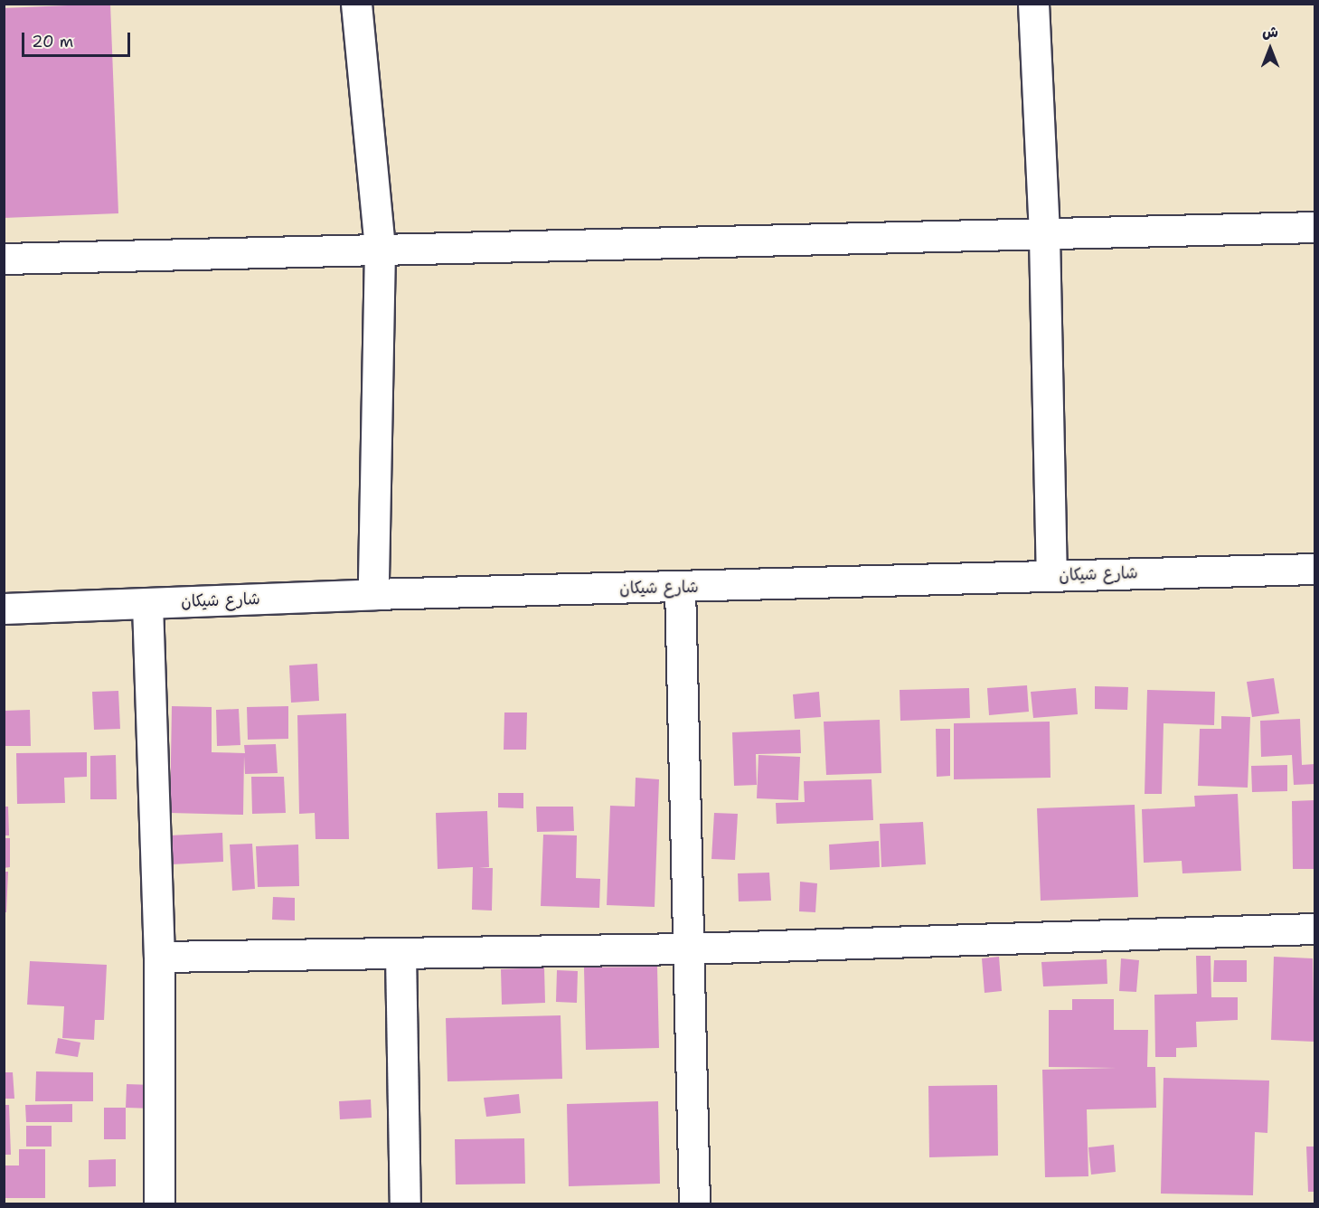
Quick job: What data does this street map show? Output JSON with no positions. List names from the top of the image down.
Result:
{
  "streets": {
    "street": ["شارع شيكان"]
  },
  "scale_bar": "20 m",
  "north": "top"
}
